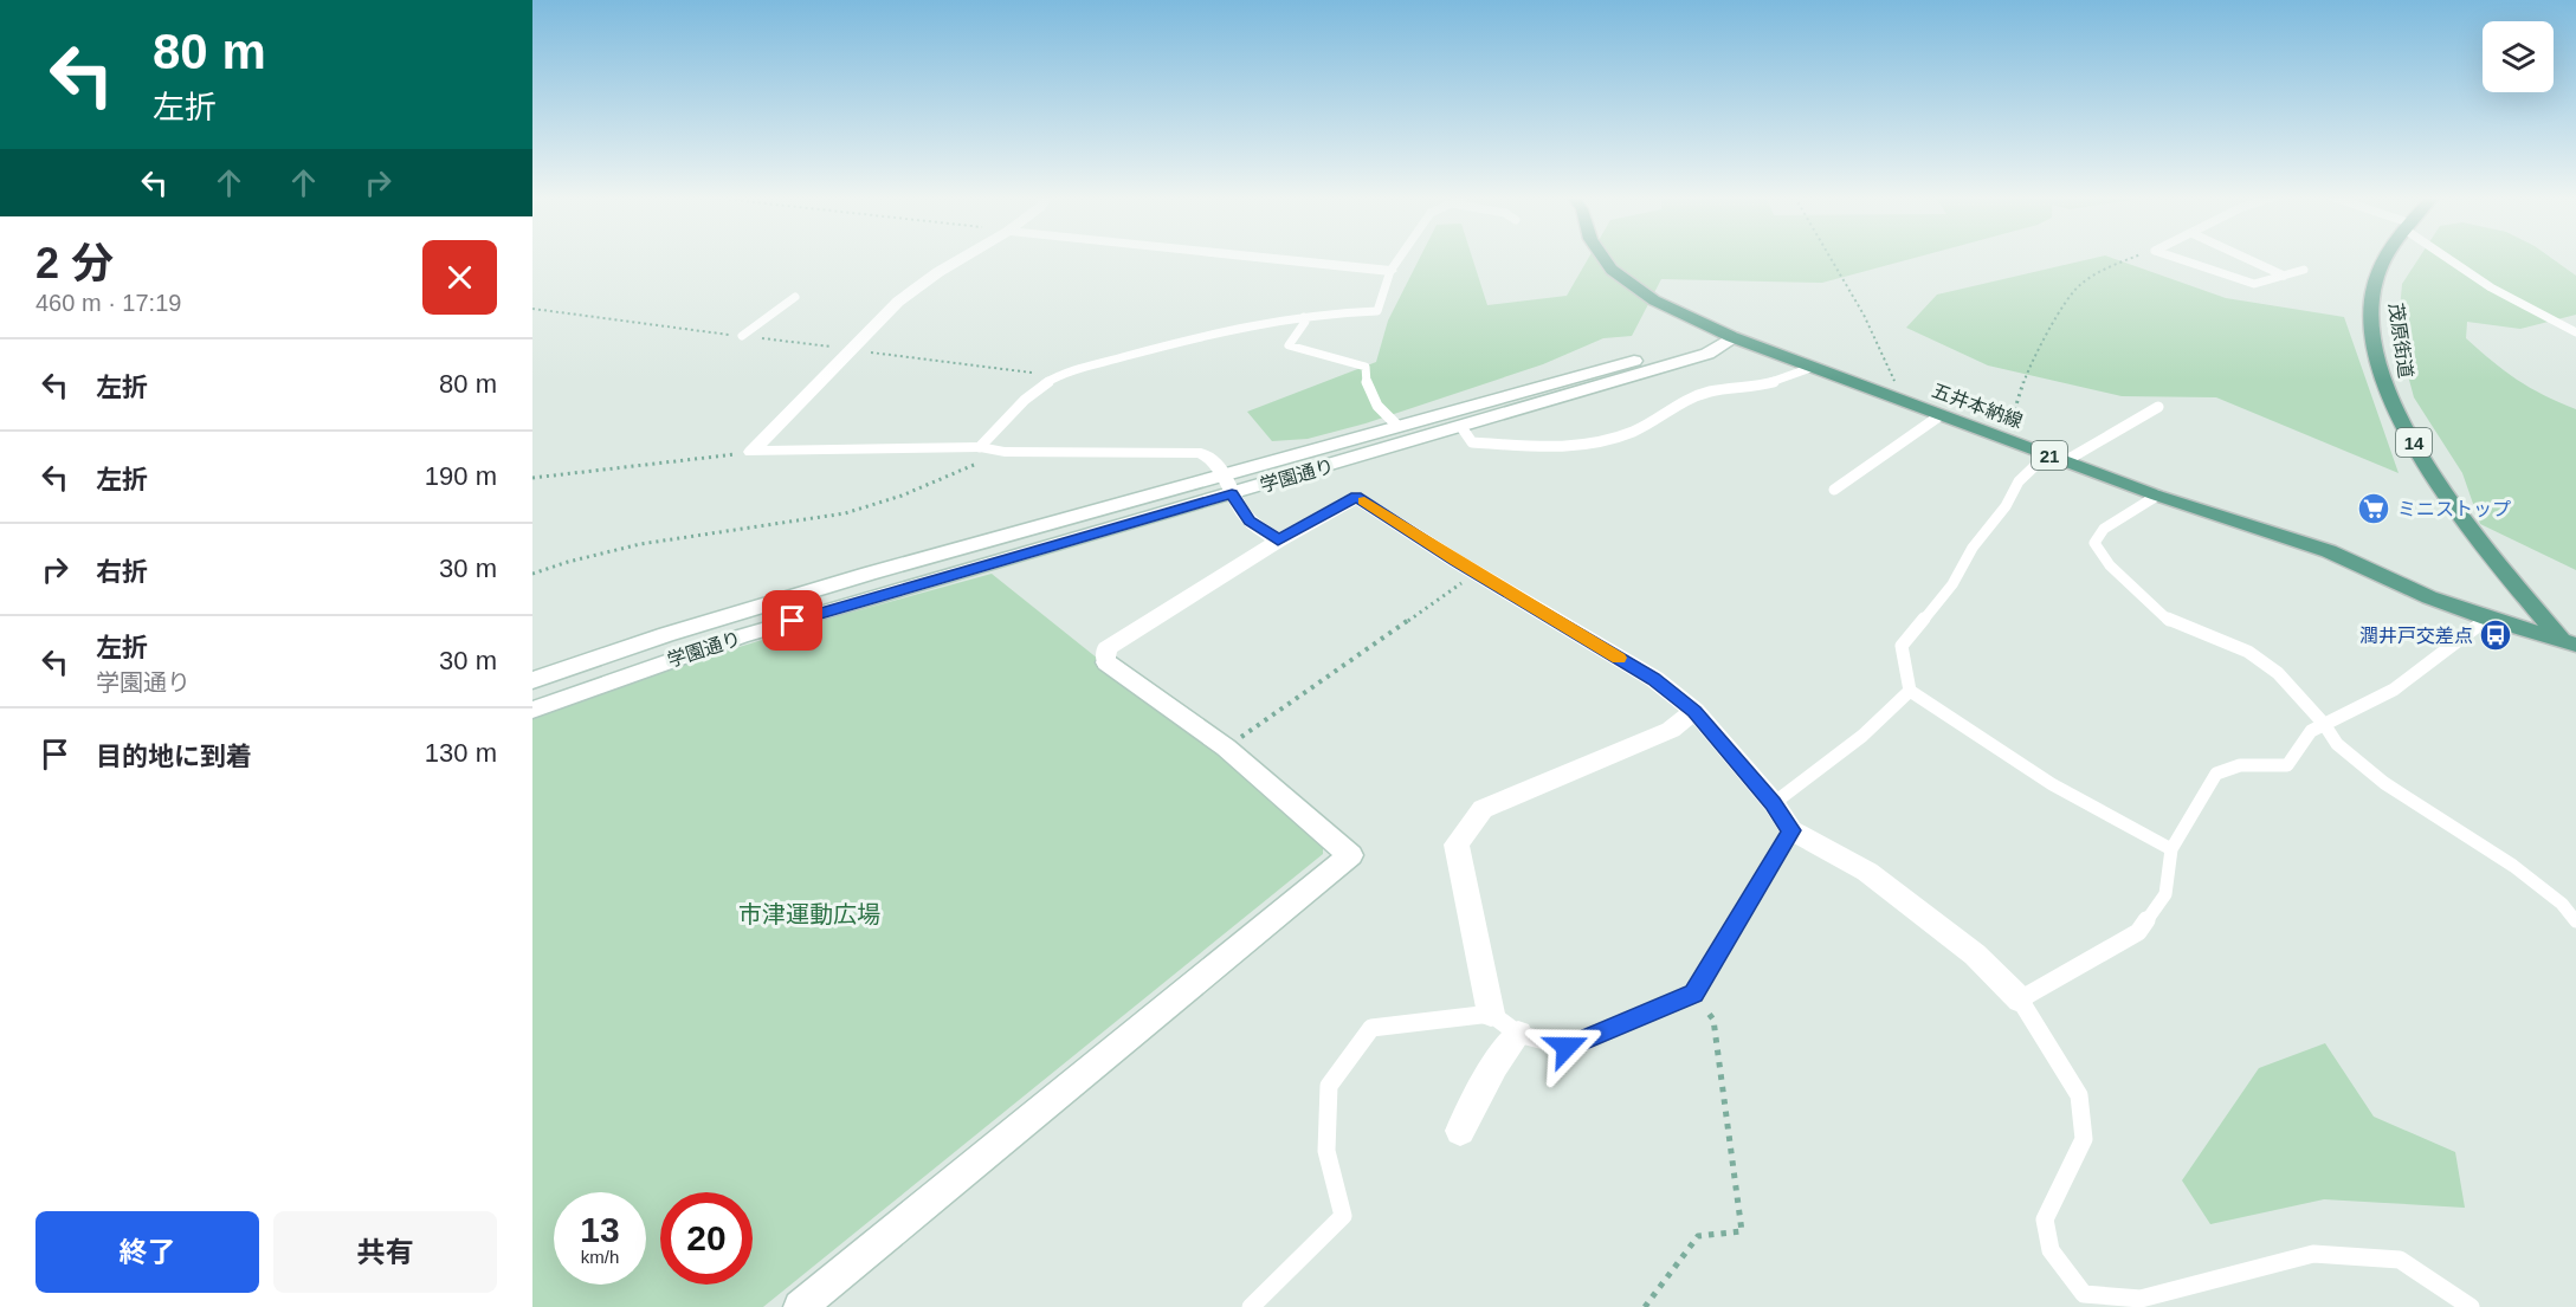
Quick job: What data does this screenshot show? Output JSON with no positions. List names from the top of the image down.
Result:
{
  "streets": {
    "main road": [
      "茂原街道",
      "五井本納線",
      "14",
      "21"
    ],
    "street": ["学園通り"]
  },
  "crossings": [
    ["茂原街道", "五井本納線"],
    ["五井本納線", "学園通り"]
  ],
  "parks": ["市津運動広場"],
  "places": {
    "supermarket": ["ミニストップ"],
    "bus stop": ["潤井戸交差点"]
  },
  "page": {
    "turn": ["80 m", "左折"],
    "heading": ["2 分", "460 m · 17:19"],
    "list": [
      {
        "name": "左折",
        "value": "80 m"
      },
      {
        "name": "左折",
        "value": "190 m"
      },
      {
        "name": "右折",
        "value": "30 m"
      },
      {
        "name": "左折",
        "note": "学園通り",
        "value": "30 m"
      },
      {
        "name": "目的地に到着",
        "value": "130 m"
      }
    ],
    "speed": "13 km/h",
    "limit": "20",
    "buttons": ["終了", "共有"]
  }
}
